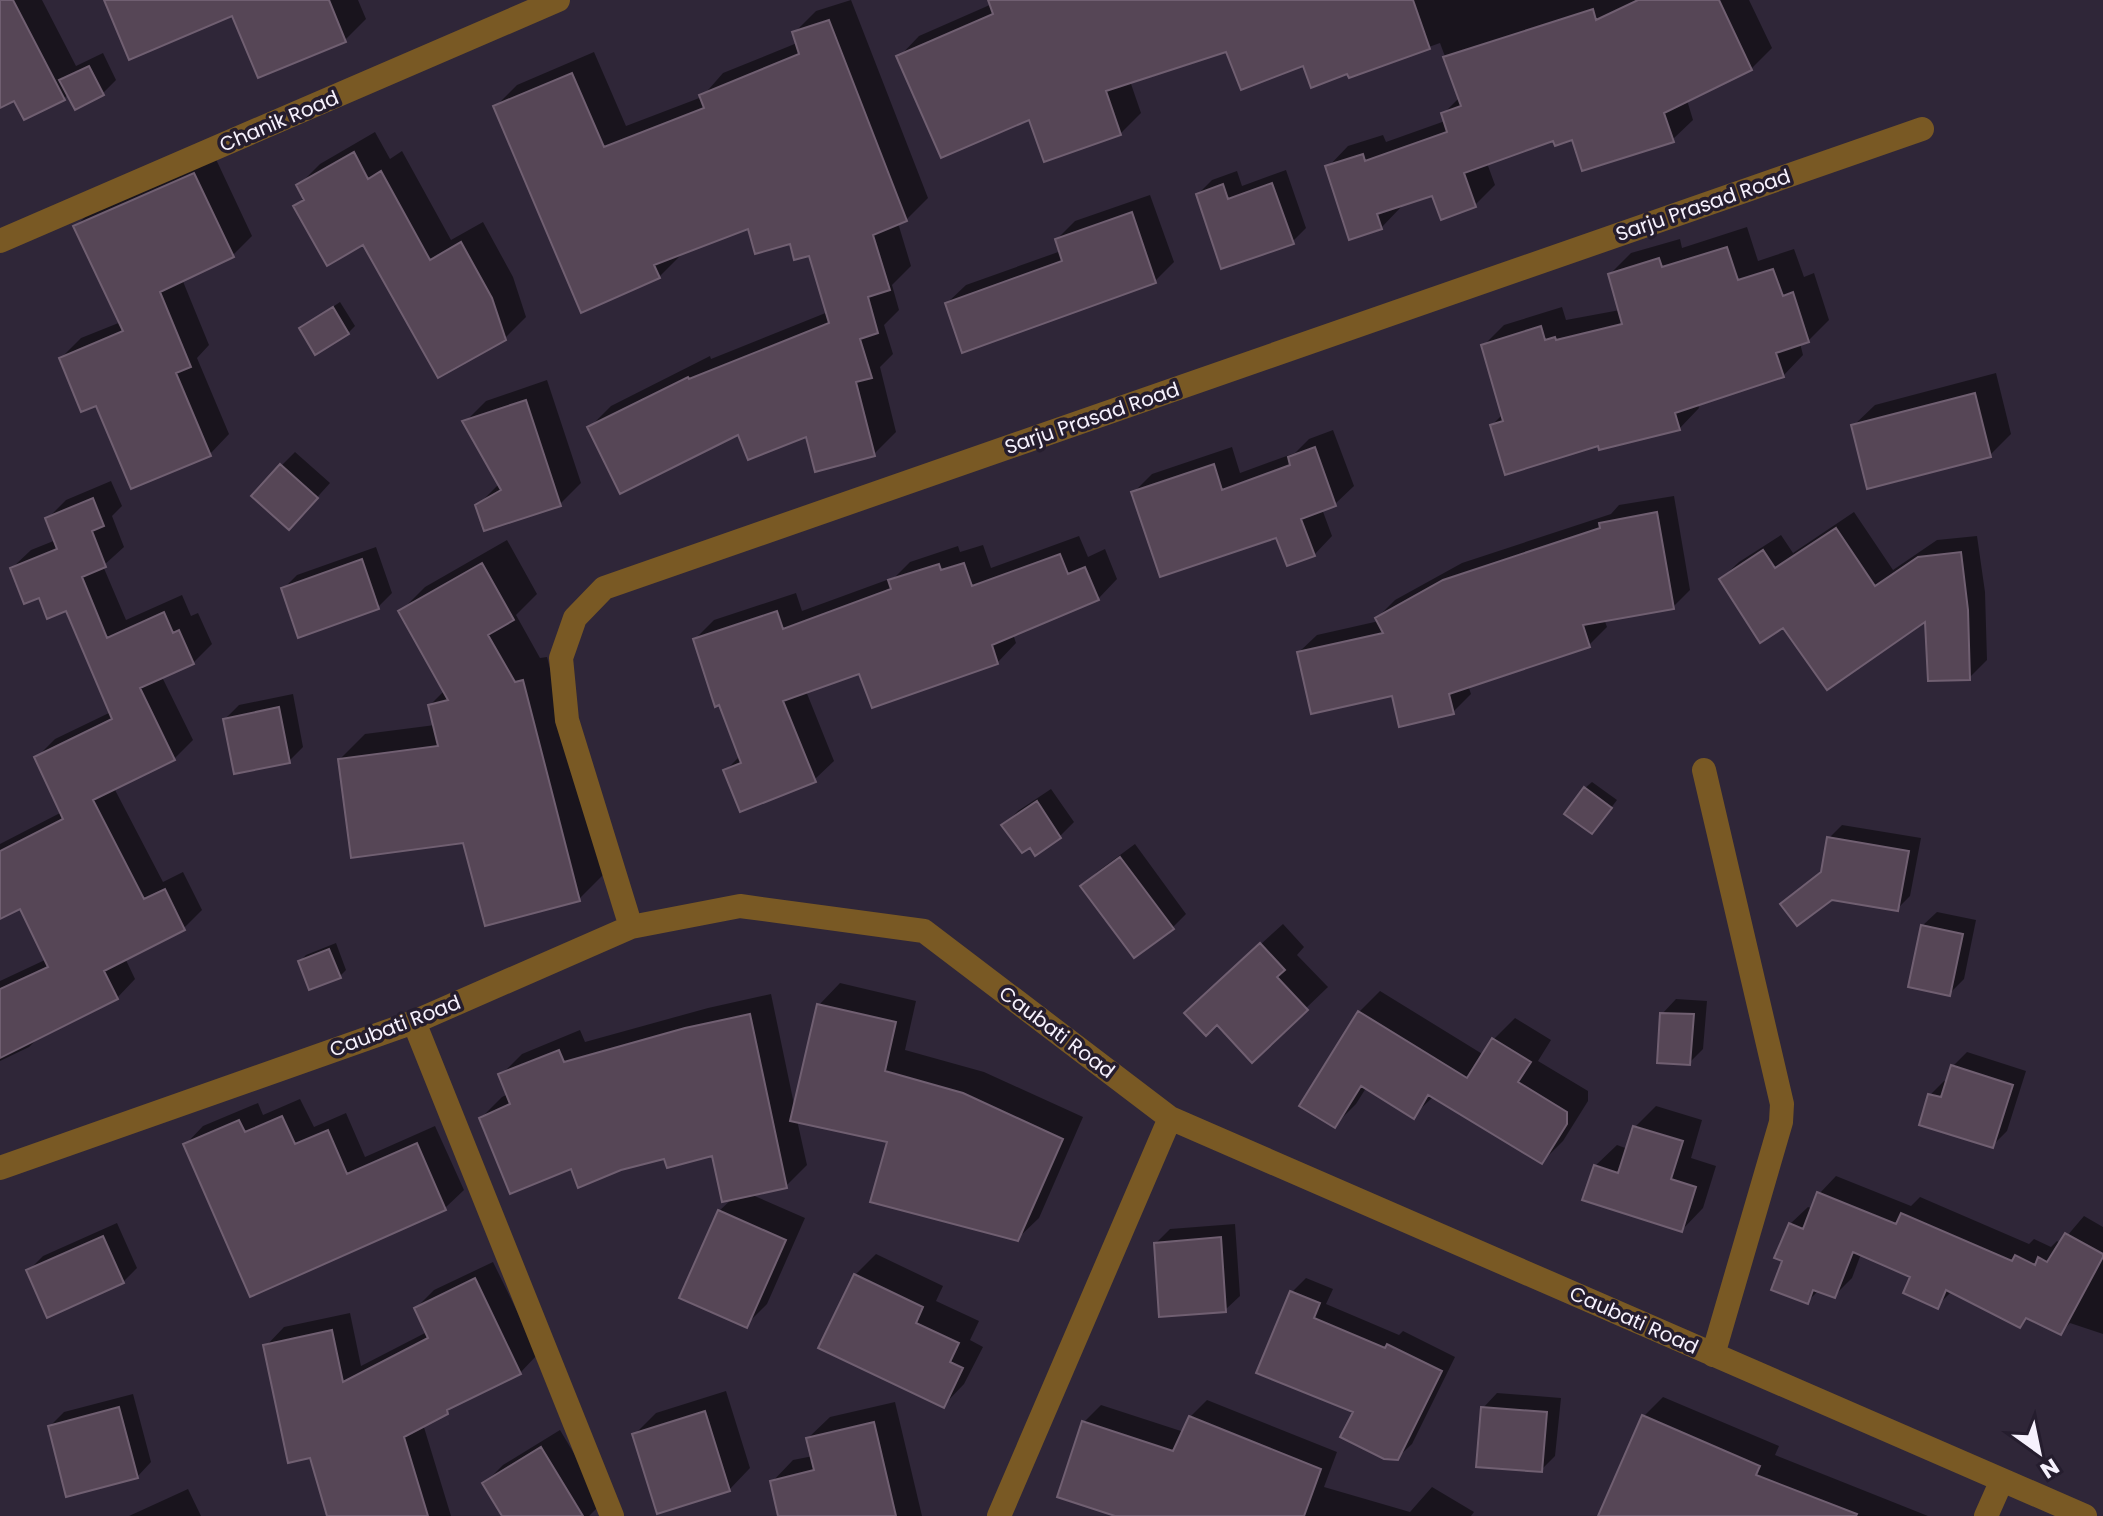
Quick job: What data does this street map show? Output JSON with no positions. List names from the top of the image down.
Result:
{
  "streets": {
    "street": ["Chanik Road", "Sarju Prasad Road", "Caubati Road"]
  },
  "crossings": [
    ["Sarju Prasad Road", "Caubati Road"]
  ],
  "north": "bottom right"
}
